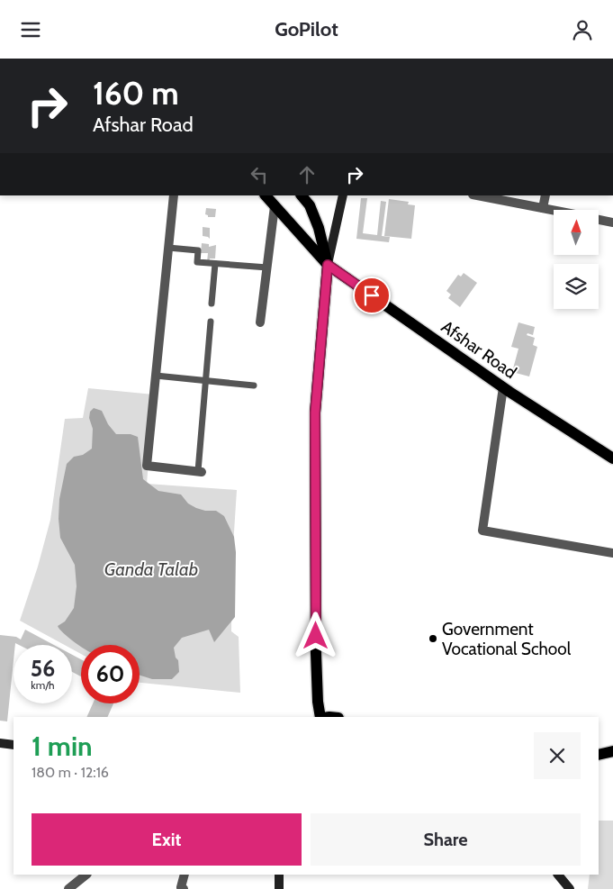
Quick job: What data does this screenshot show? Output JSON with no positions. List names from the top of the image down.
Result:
{
  "streets": {
    "main road": ["Afshar Road"]
  },
  "water": ["Ganda Talab"],
  "places": ["Government Vocational School"],
  "north": "top",
  "page": {
    "header": "GoPilot",
    "turn": ["160 m", "Afshar Road"],
    "speed": "56 km/h",
    "limit": "60",
    "heading": ["1 min", "180 m · 12:16"],
    "buttons": ["Exit", "Share"]
  }
}
